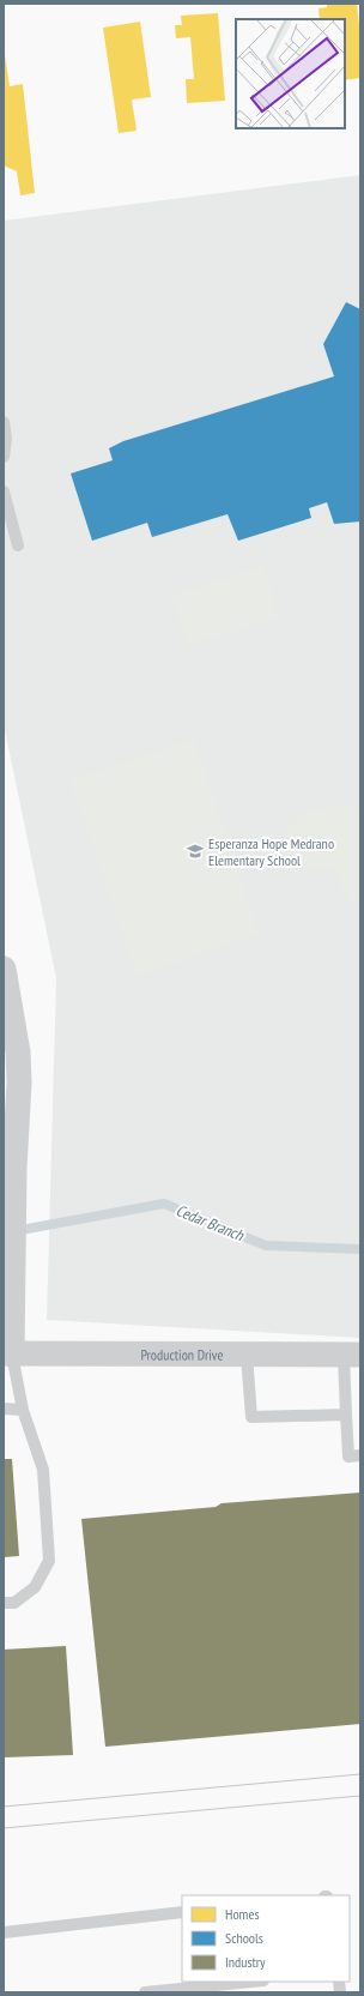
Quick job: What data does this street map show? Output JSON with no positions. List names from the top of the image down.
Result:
{
  "streets": {
    "street": ["Production Drive"]
  },
  "water": ["Cedar Branch"],
  "places": {
    "school or university": ["Esperanza Hope Medrano Elementary School"]
  },
  "legend": ["Homes", "Schools", "Industry"]
}
